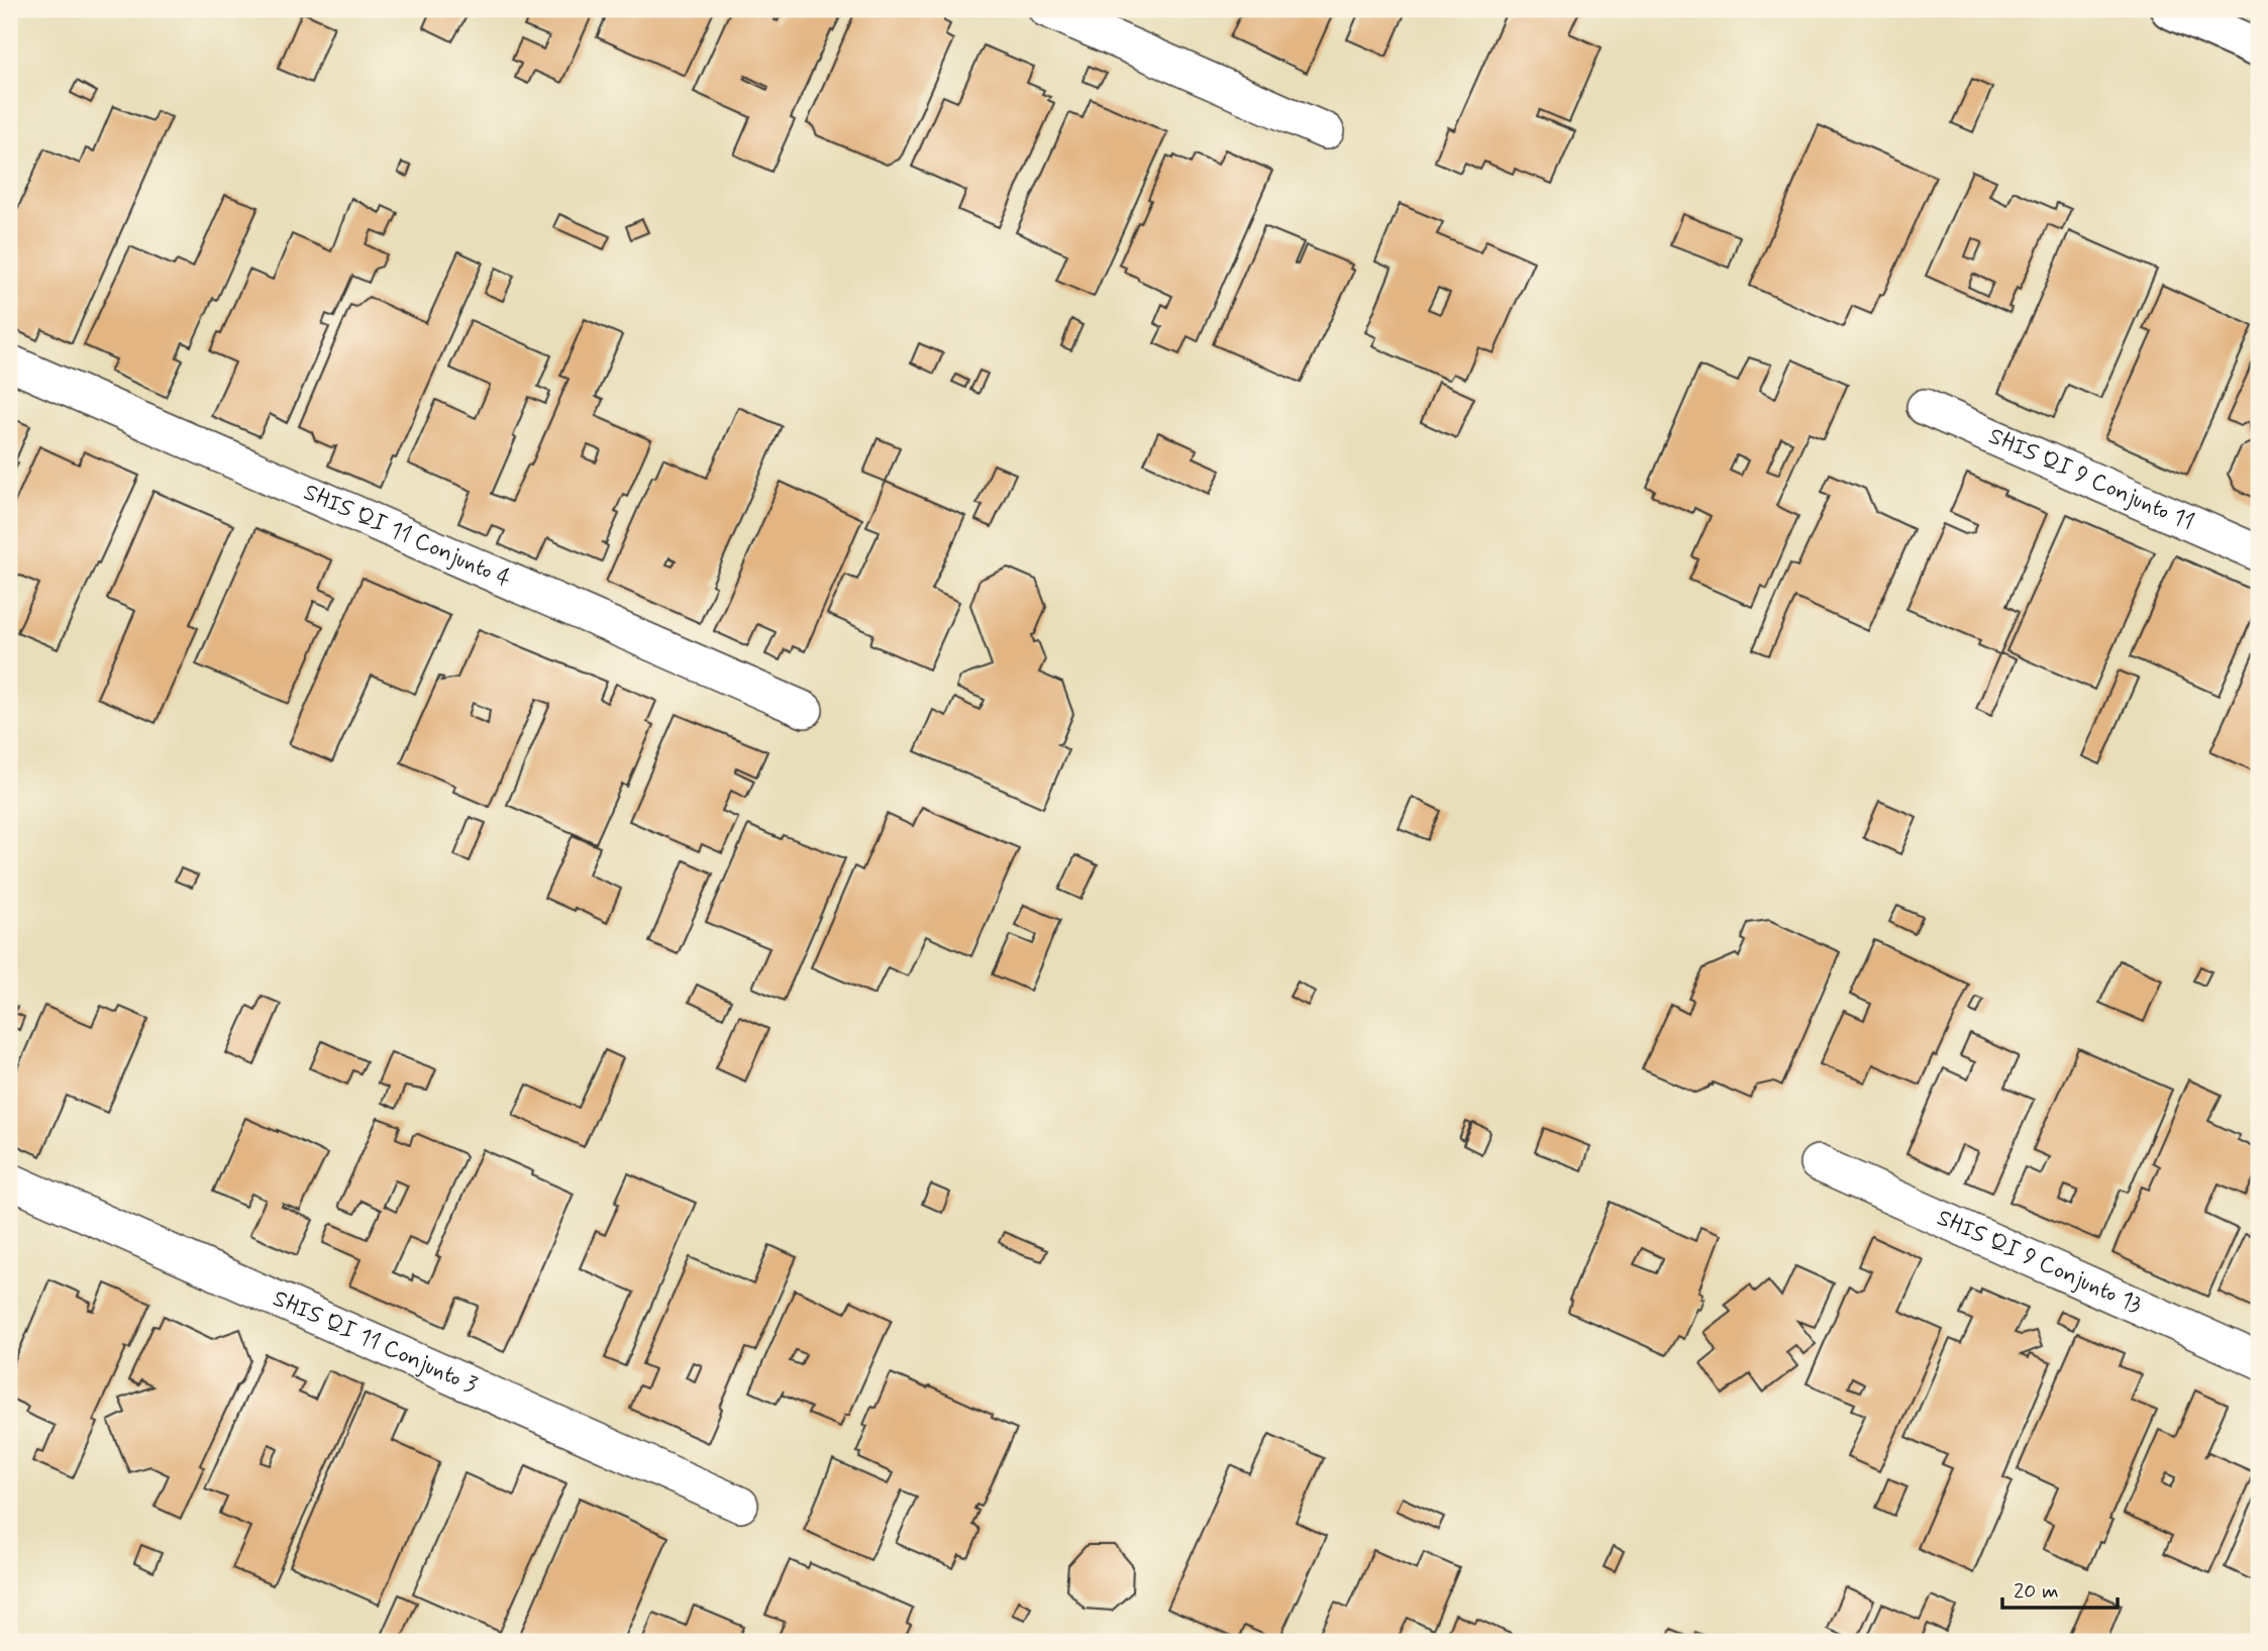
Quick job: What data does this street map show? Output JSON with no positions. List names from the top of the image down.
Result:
{
  "streets": {
    "street": [
      "SHIS QI 9 Conjunto 11",
      "SHIS QI 11 Conjunto 4",
      "SHIS QI 9 Conjunto 13",
      "SHIS QI 11 Conjunto 3"
    ]
  },
  "scale_bar": "20 m"
}
